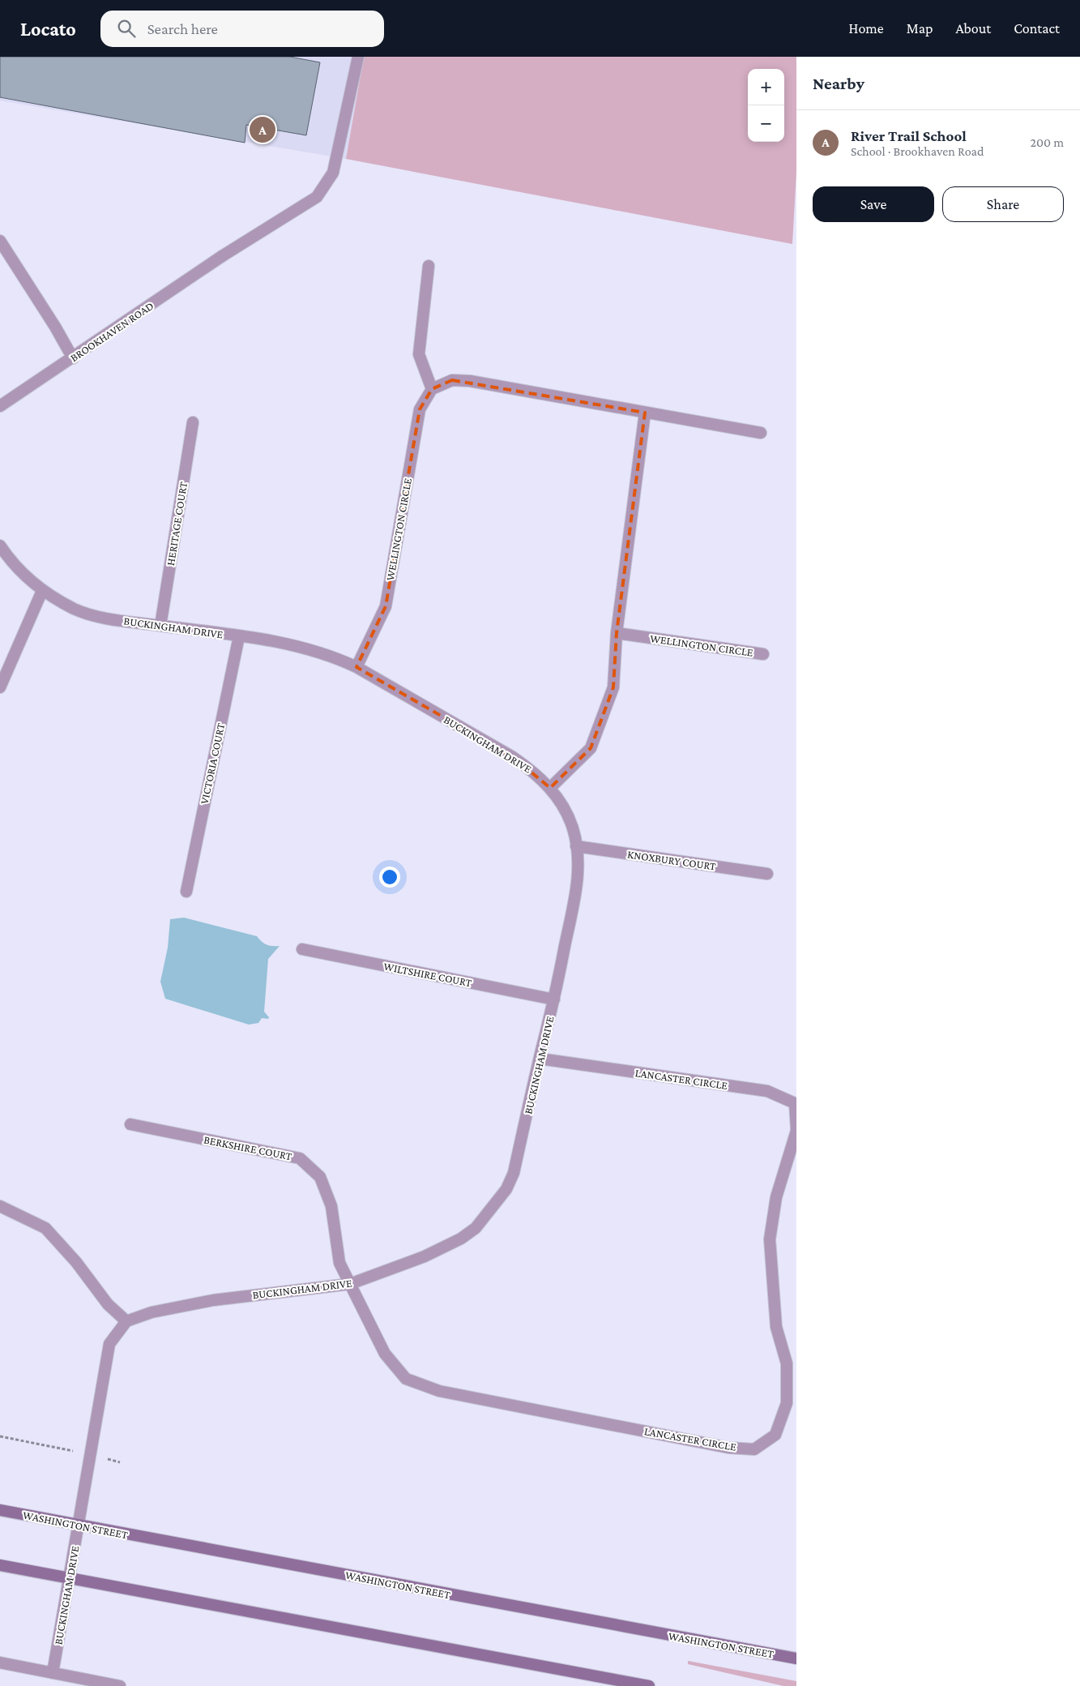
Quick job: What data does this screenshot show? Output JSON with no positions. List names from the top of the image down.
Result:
{
  "streets": {
    "main road": ["WASHINGTON STREET"],
    "street": [
      "BROOKHAVEN ROAD",
      "HERITAGE COURT",
      "WELLINGTON CIRCLE",
      "BUCKINGHAM DRIVE",
      "VICTORIA COURT",
      "KNOXBURY COURT",
      "WILTSHIRE COURT",
      "LANCASTER CIRCLE",
      "BERKSHIRE COURT"
    ]
  },
  "crossings": [
    ["HERITAGE COURT", "BUCKINGHAM DRIVE"],
    ["WELLINGTON CIRCLE", "BUCKINGHAM DRIVE"],
    ["BUCKINGHAM DRIVE", "VICTORIA COURT"],
    ["BUCKINGHAM DRIVE", "KNOXBURY COURT"],
    ["BUCKINGHAM DRIVE", "WILTSHIRE COURT"],
    ["BUCKINGHAM DRIVE", "LANCASTER CIRCLE"],
    ["BUCKINGHAM DRIVE", "BERKSHIRE COURT"],
    ["BUCKINGHAM DRIVE", "WASHINGTON STREET"],
    ["LANCASTER CIRCLE", "BERKSHIRE COURT"]
  ],
  "page": {
    "header": "Locato",
    "search": "Search here",
    "nav": [
      "Home",
      "Map",
      "About",
      "Contact"
    ],
    "heading": "Nearby",
    "map_buttons": ["+", "−"],
    "list": [
      {
        "mark": "A",
        "name": "River Trail School",
        "note": "School · Brookhaven Road",
        "value": "200 m"
      }
    ],
    "pins": "A",
    "buttons": ["Save", "Share"]
  }
}
